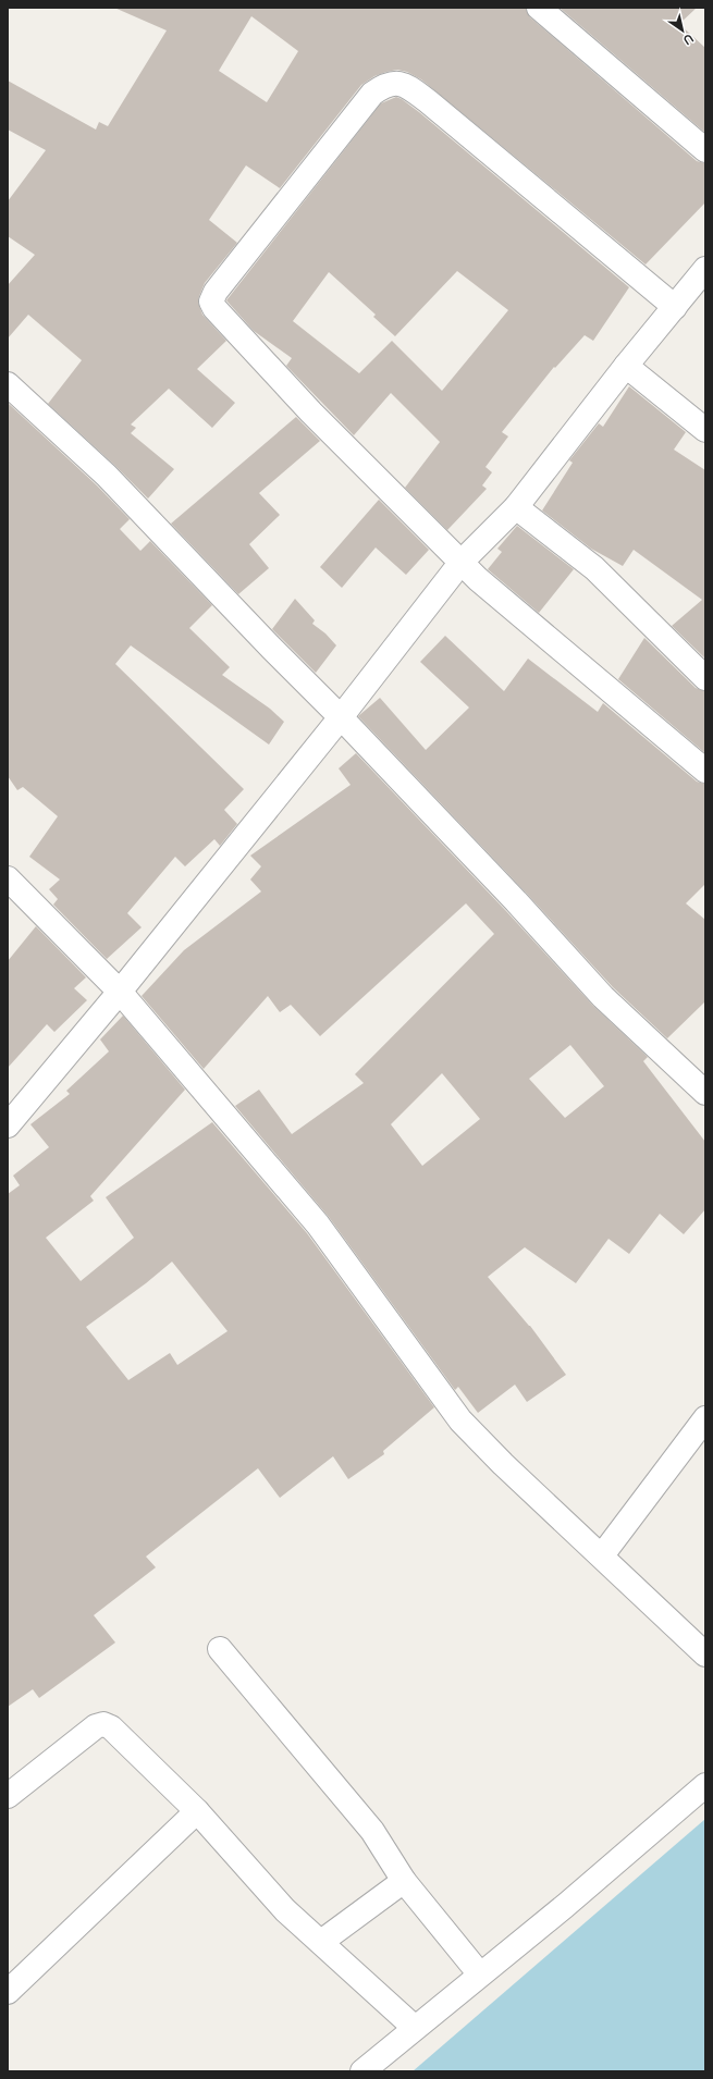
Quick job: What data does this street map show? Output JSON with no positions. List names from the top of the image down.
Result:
{
  "north": "bottom right"
}
